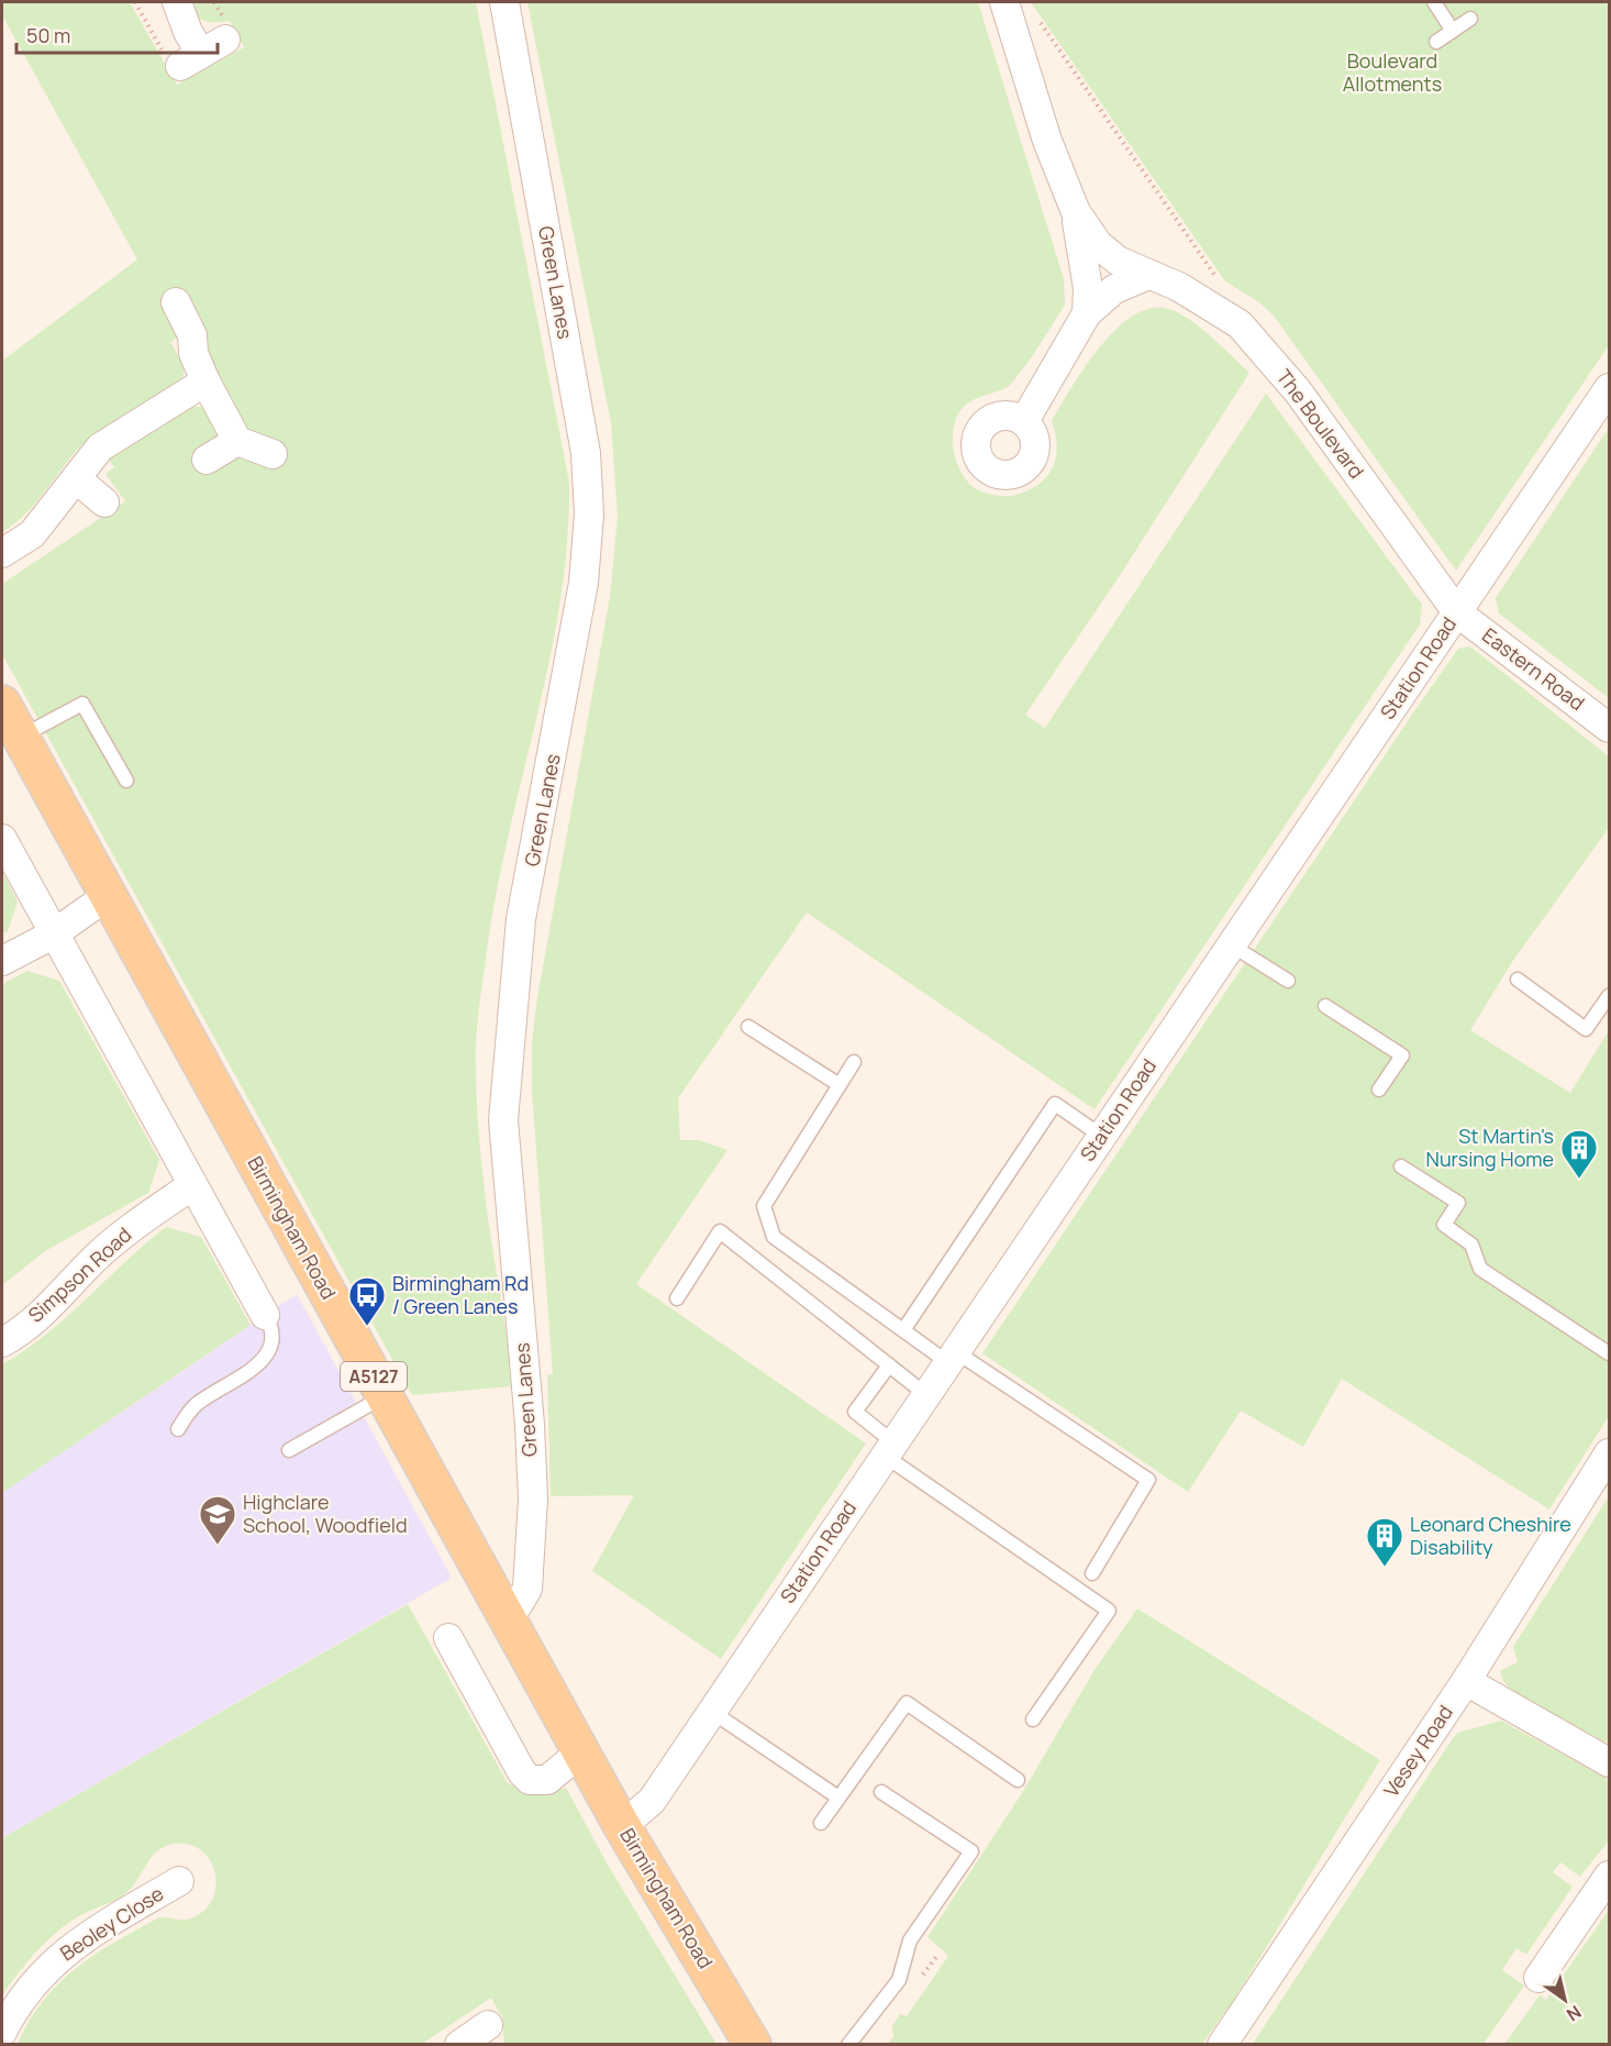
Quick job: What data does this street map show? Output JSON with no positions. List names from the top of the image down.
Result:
{
  "streets": {
    "main road": ["Birmingham Road", "A5127"],
    "street": [
      "Green Lanes",
      "The Boulevard",
      "Station Road",
      "Eastern Road",
      "Simpson Road",
      "Vesey Road",
      "Beoley Close"
    ]
  },
  "crossings": [
    ["Green Lanes", "Birmingham Road"],
    ["The Boulevard", "Station Road"],
    ["The Boulevard", "Eastern Road"],
    ["Station Road", "Eastern Road"],
    ["Station Road", "Birmingham Road"]
  ],
  "parks": ["Boulevard Allotments"],
  "places": {
    "building": ["St Martin's Nursing Home", "Leonard Cheshire Disability"],
    "bus stop": ["Birmingham Rd / Green Lanes"],
    "school or university": ["Highclare School, Woodfield"]
  },
  "scale_bar": "50 m",
  "north": "bottom right"
}
